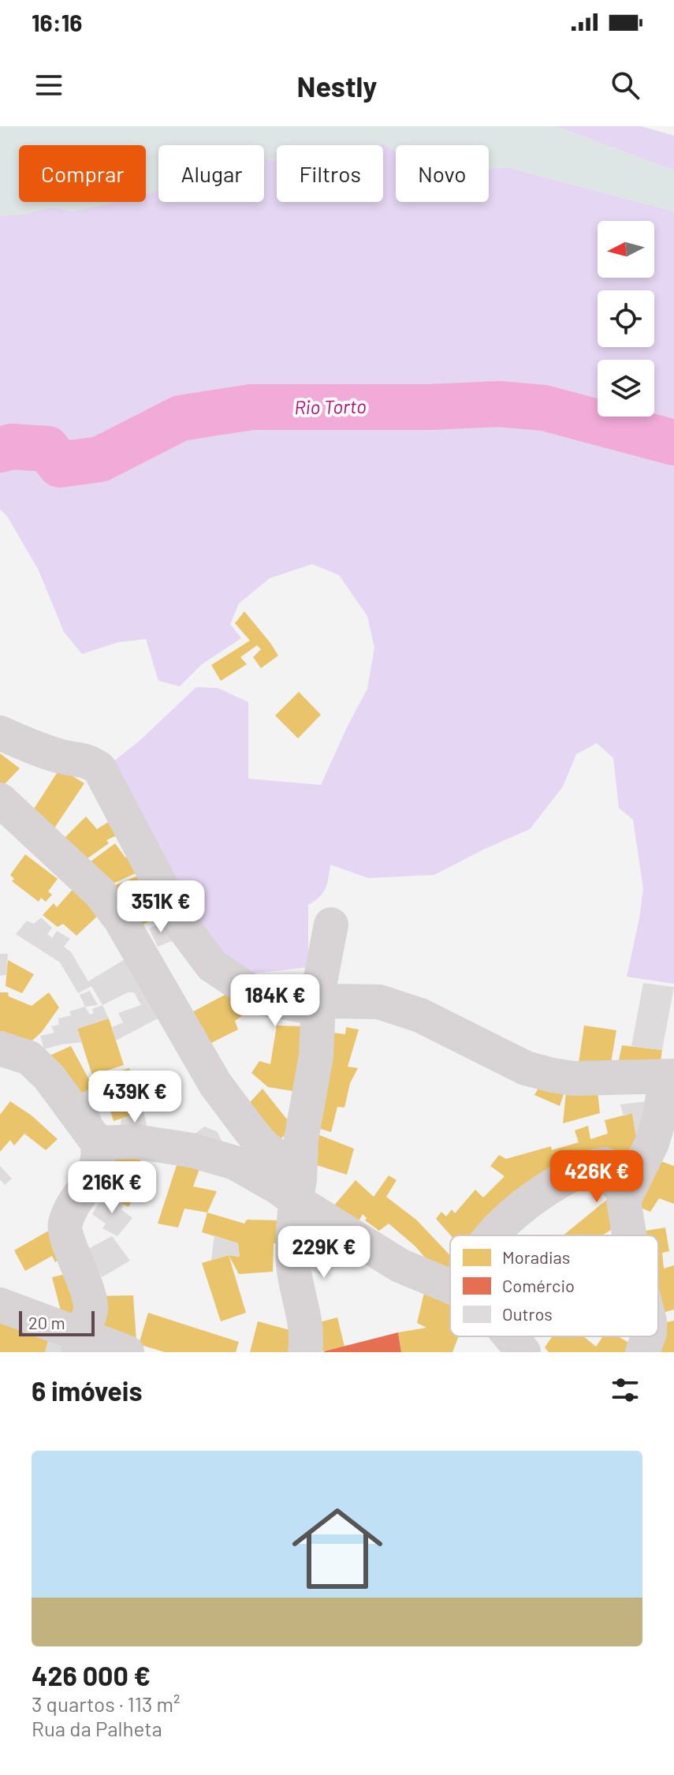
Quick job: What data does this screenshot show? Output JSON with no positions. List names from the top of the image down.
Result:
{
  "water": ["Rio Torto"],
  "legend": ["Moradias", "Comércio", "Outros"],
  "scale_bar": "20 m",
  "north": "left",
  "page": {
    "status": "16:16",
    "header": "Nestly",
    "chip": [
      "Comprar",
      "Alugar",
      "Filtros",
      "Novo"
    ],
    "price": [
      "351K €",
      "184K €",
      "439K €",
      "426K €",
      "216K €",
      "229K €"
    ],
    "scale": "20 m",
    "heading": "6 imóveis",
    "list": [
      {
        "name": "426 000 €",
        "note": "3 quartos · 113 m² · Rua da Palheta"
      }
    ]
  }
}
